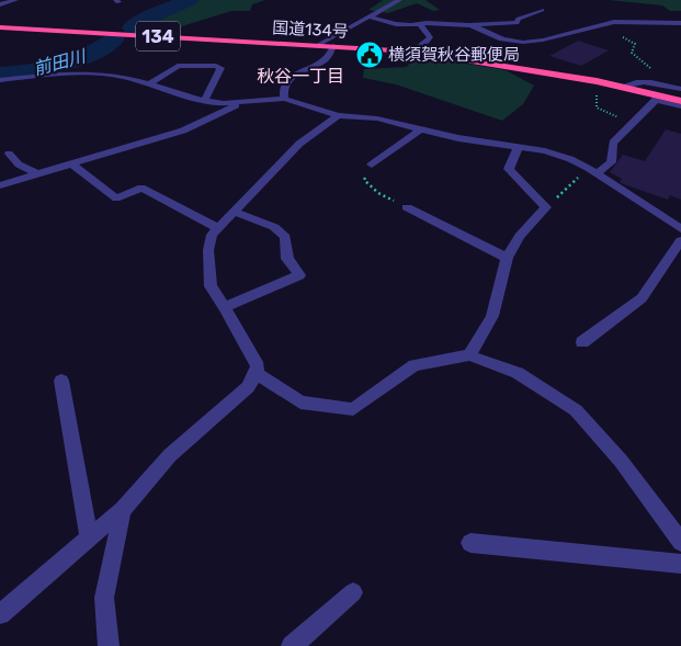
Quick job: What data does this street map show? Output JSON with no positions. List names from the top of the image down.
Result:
{
  "streets": {
    "highway": ["国道134号", "134"]
  },
  "districts": ["秋谷一丁目"],
  "water": ["前田川"],
  "places": {
    "public building": ["横須賀秋谷郵便局"]
  }
}
